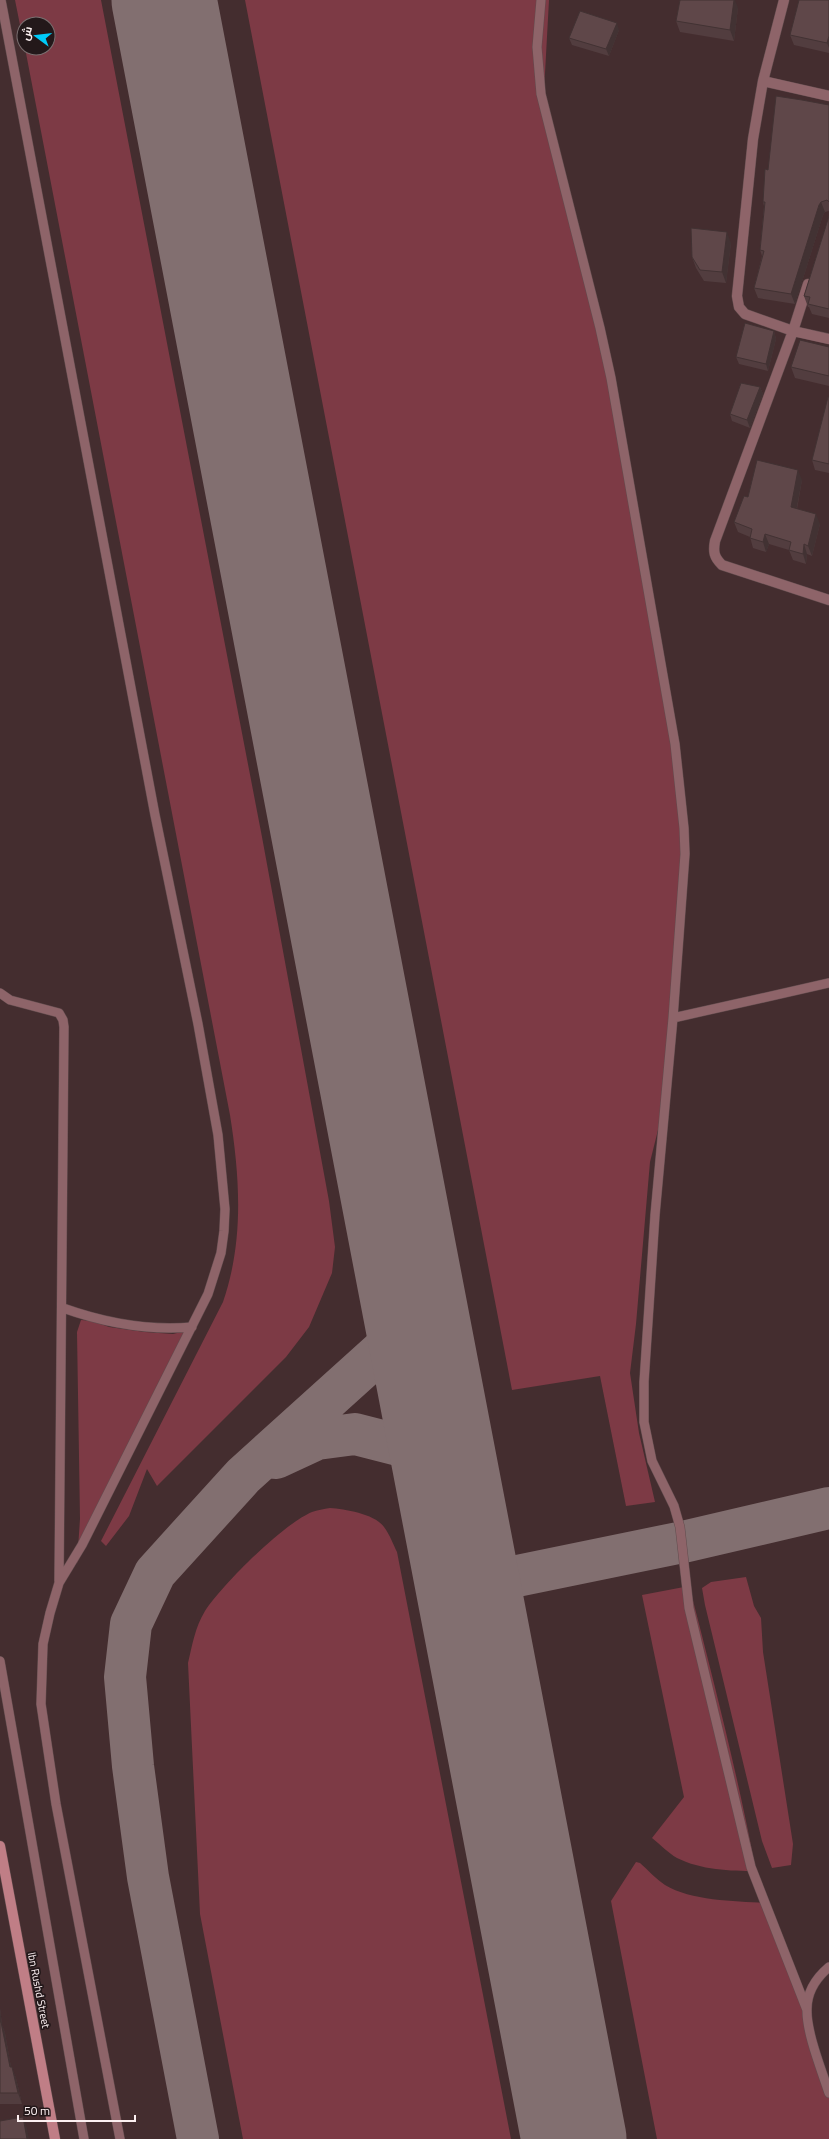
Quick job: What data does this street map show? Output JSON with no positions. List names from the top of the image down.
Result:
{
  "streets": {
    "street": ["Ibn Rushd Street"]
  },
  "scale_bar": "50 m",
  "north": "left"
}
